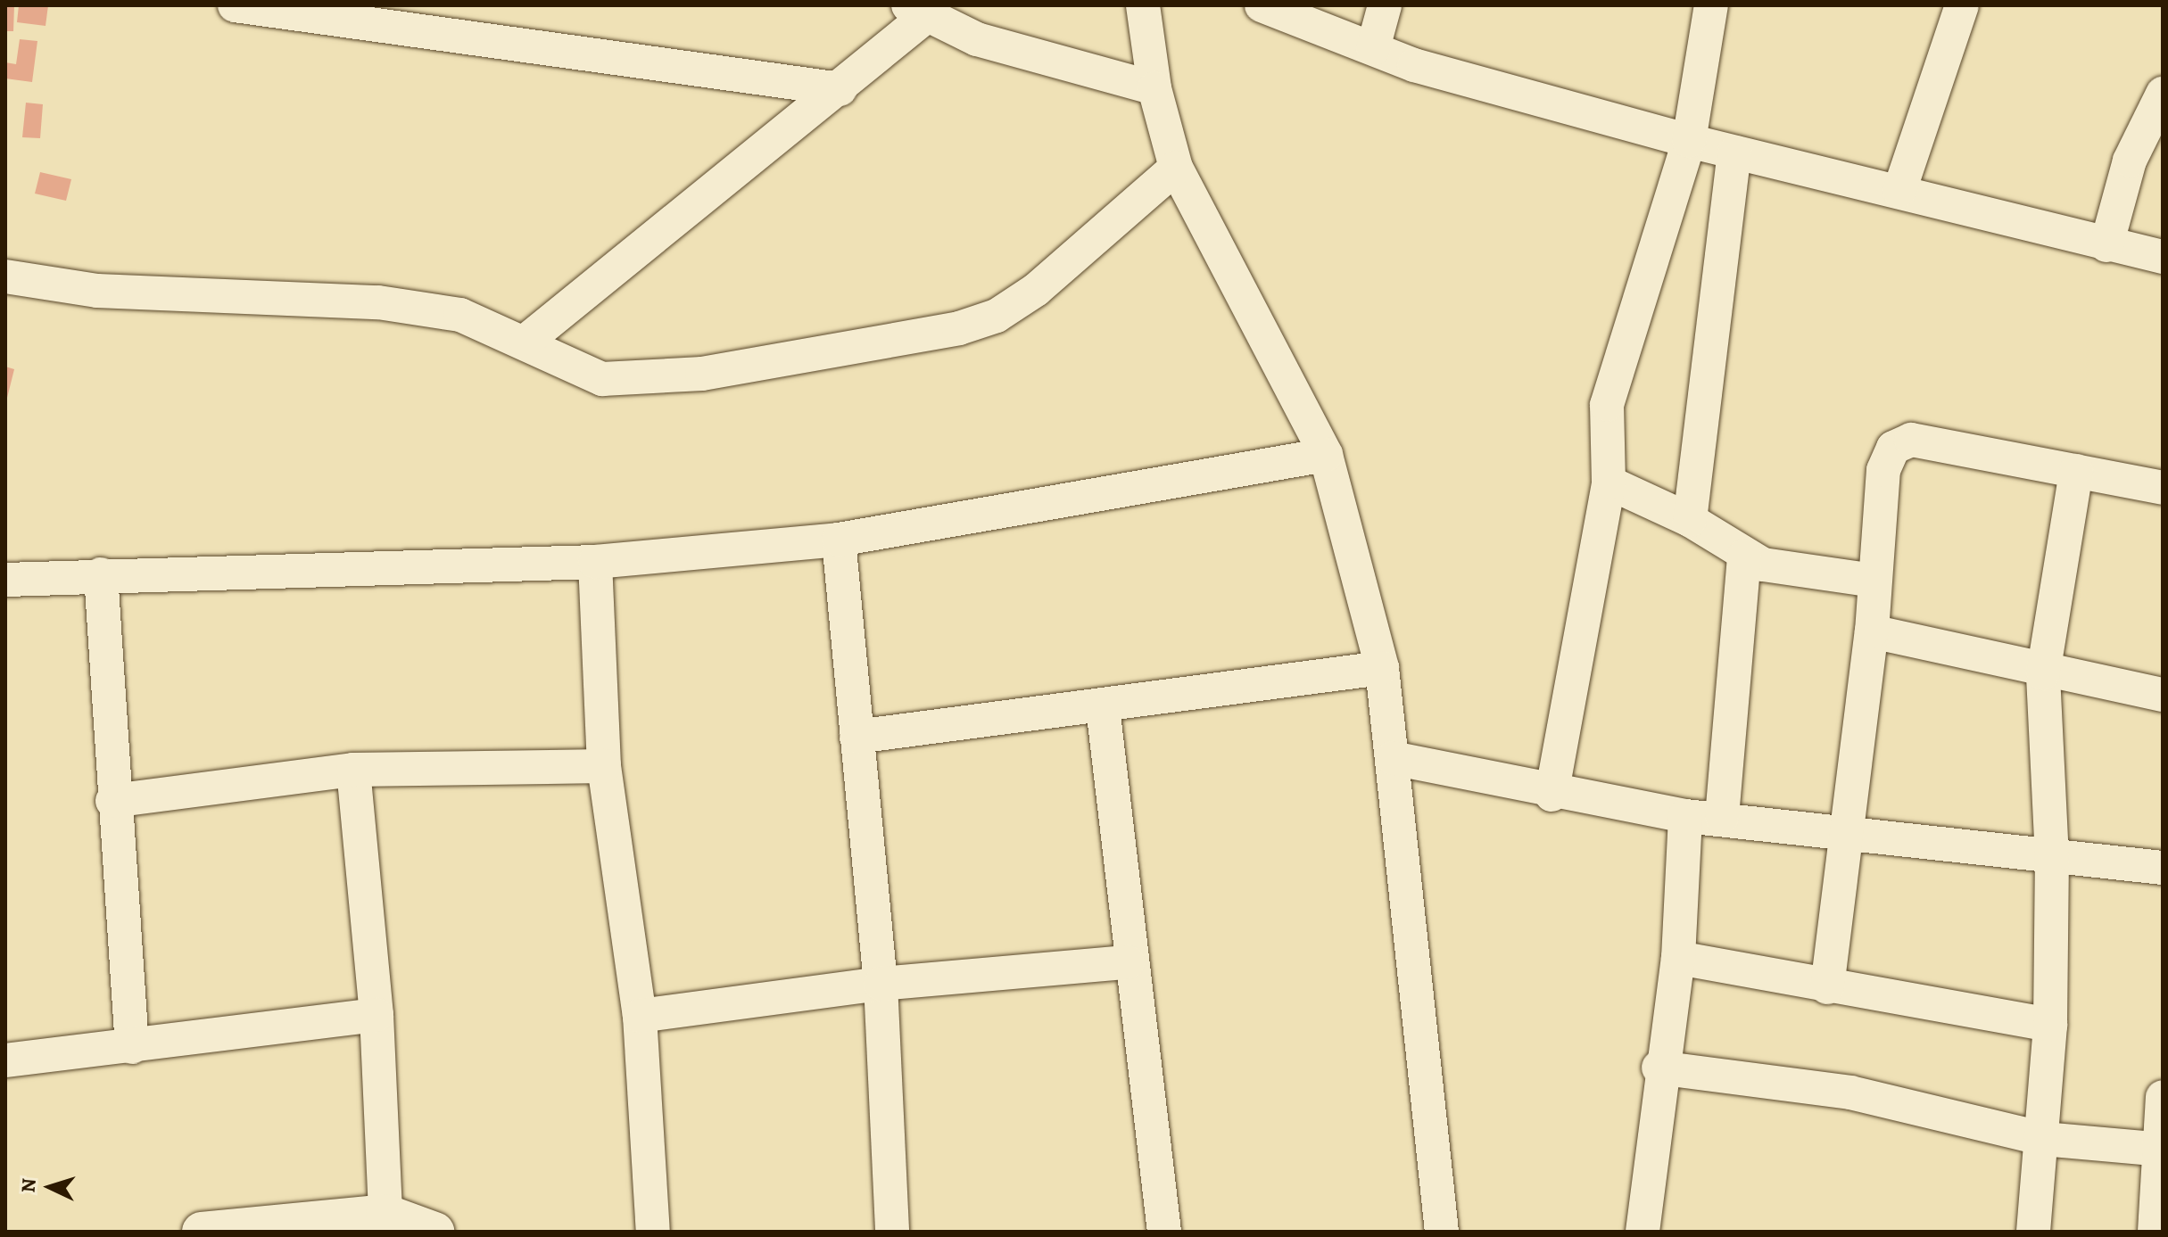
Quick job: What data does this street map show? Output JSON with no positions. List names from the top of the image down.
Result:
{
  "north": "left"
}
